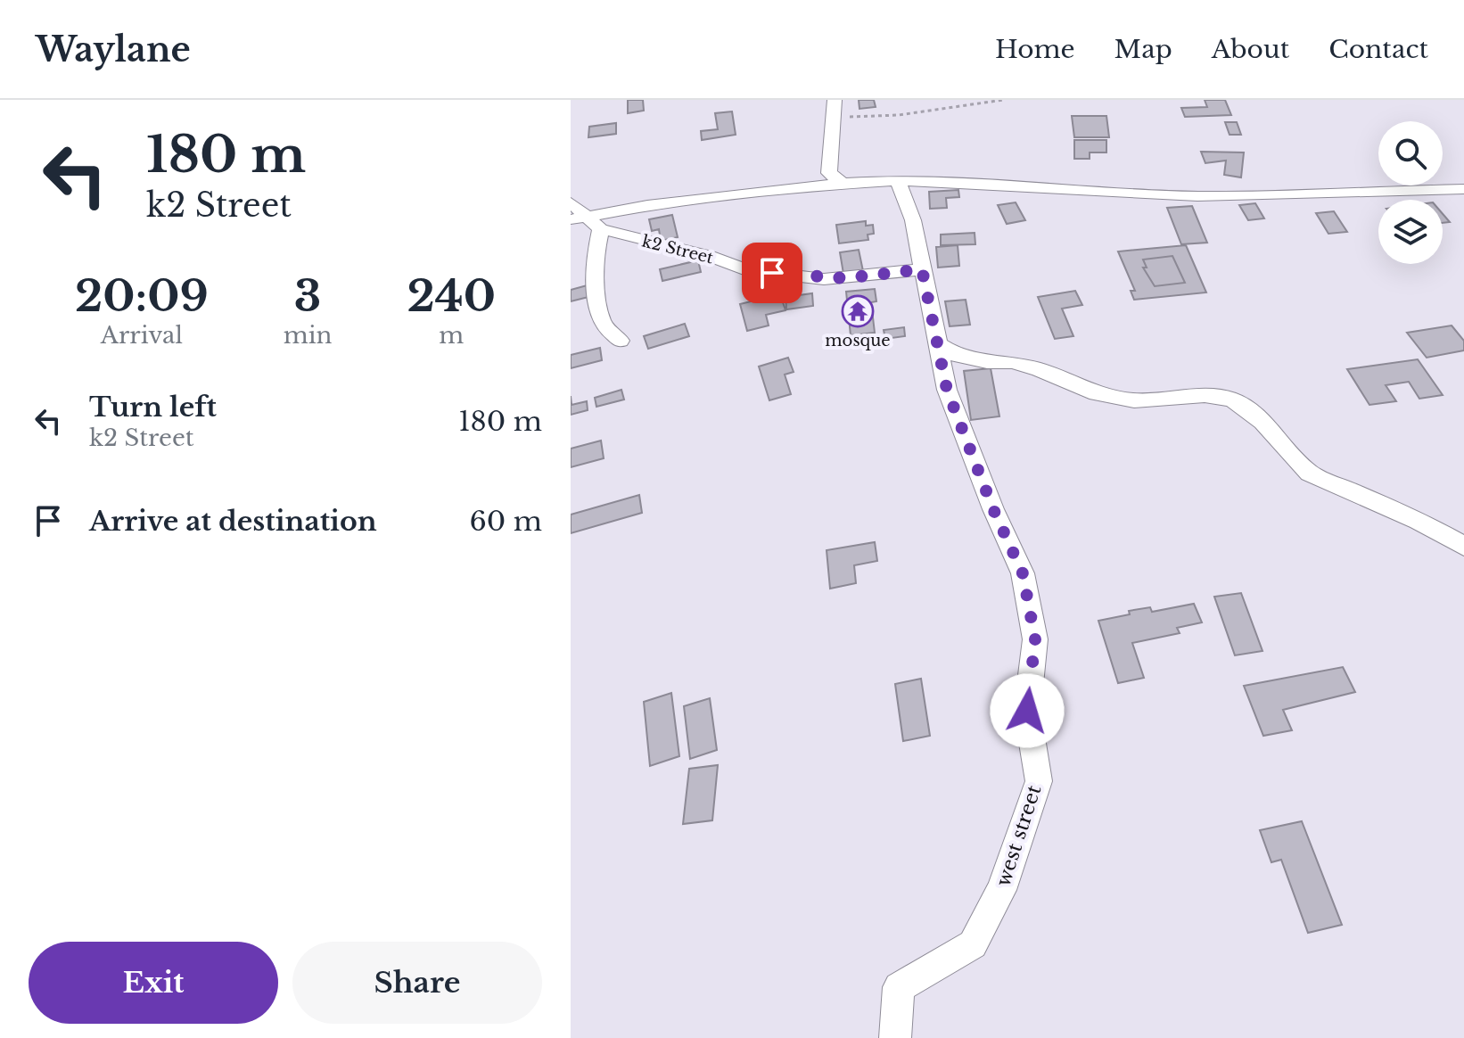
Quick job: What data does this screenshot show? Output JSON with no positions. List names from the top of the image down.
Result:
{
  "streets": {
    "street": ["k2 Street", "west street"]
  },
  "crossings": [
    ["k2 Street", "west street"]
  ],
  "places": {
    "temple": ["mosque"]
  },
  "page": {
    "header": "Waylane",
    "nav": [
      "Home",
      "Map",
      "About",
      "Contact"
    ],
    "turn": ["180 m", "k2 Street"],
    "eta": [
      "20:09",
      "Arrival",
      "3",
      "min",
      "240",
      "m"
    ],
    "list": [
      {
        "name": "Turn left",
        "note": "k2 Street",
        "value": "180 m"
      },
      {
        "name": "Arrive at destination",
        "value": "60 m"
      }
    ],
    "buttons": ["Exit", "Share"]
  }
}
